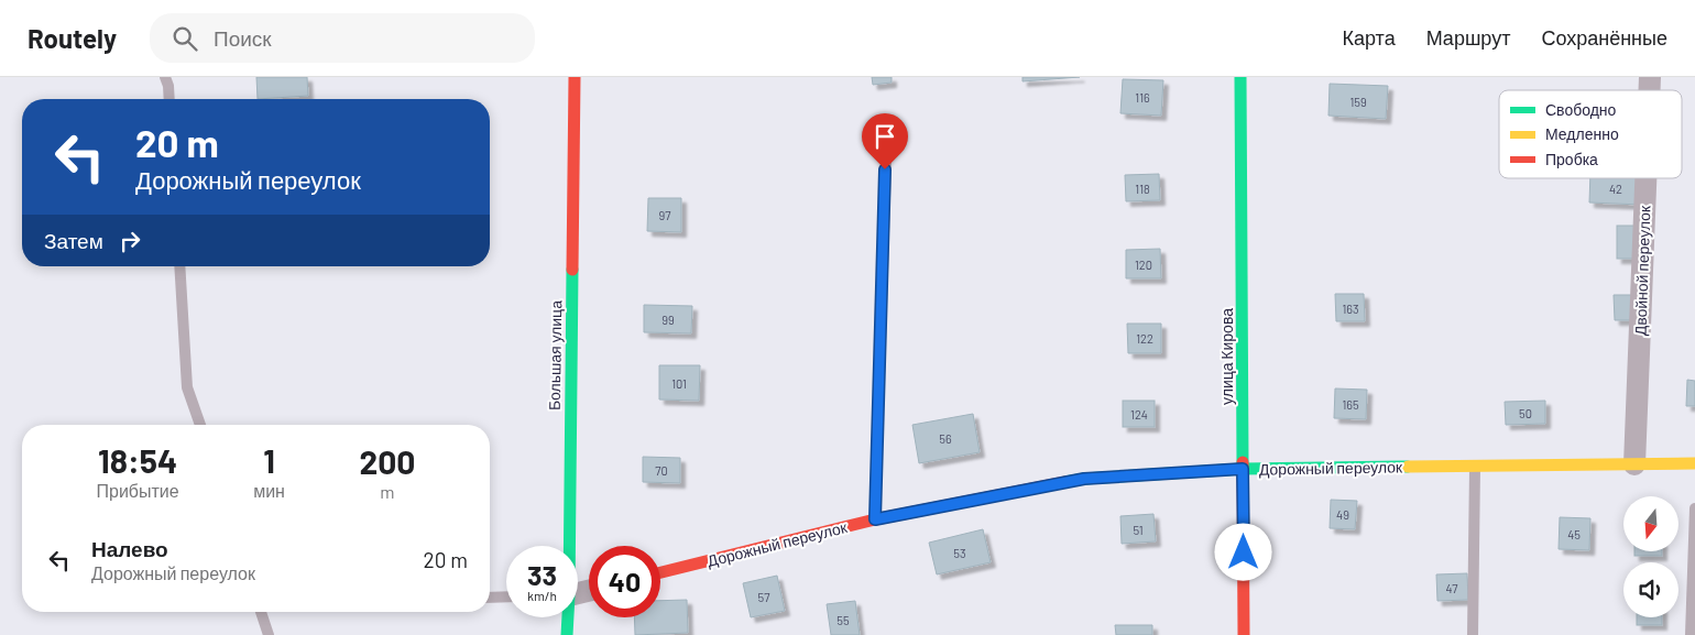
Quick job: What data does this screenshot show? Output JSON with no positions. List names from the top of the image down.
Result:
{
  "streets": {
    "street": [
      "Двойной переулок",
      "Большая улица",
      "улица Кирова",
      "Дорожный переулок"
    ]
  },
  "crossings": [
    ["Двойной переулок", "Дорожный переулок"],
    ["улица Кирова", "Дорожный переулок"]
  ],
  "house_numbers": [
    "116",
    "159",
    "118",
    "42",
    "97",
    "120",
    "163",
    "99",
    "122",
    "101",
    "165",
    "50",
    "124",
    "56",
    "70",
    "49",
    "51",
    "45",
    "53",
    "47",
    "57",
    "55"
  ],
  "legend": ["Свободно", "Медленно", "Пробка"],
  "north": "bottom",
  "page": {
    "header": "Routely",
    "search": "Поиск",
    "nav": ["Карта", "Маршрут", "Сохранённые"],
    "turn": ["20 m", "Дорожный переулок"],
    "then": "Затем",
    "eta": [
      "18:54",
      "Прибытие",
      "1",
      "мин",
      "200",
      "m"
    ],
    "list": [
      {
        "name": "Налево",
        "note": "Дорожный переулок",
        "value": "20 m"
      }
    ],
    "speed": "33 km/h",
    "limit": "40"
  }
}
